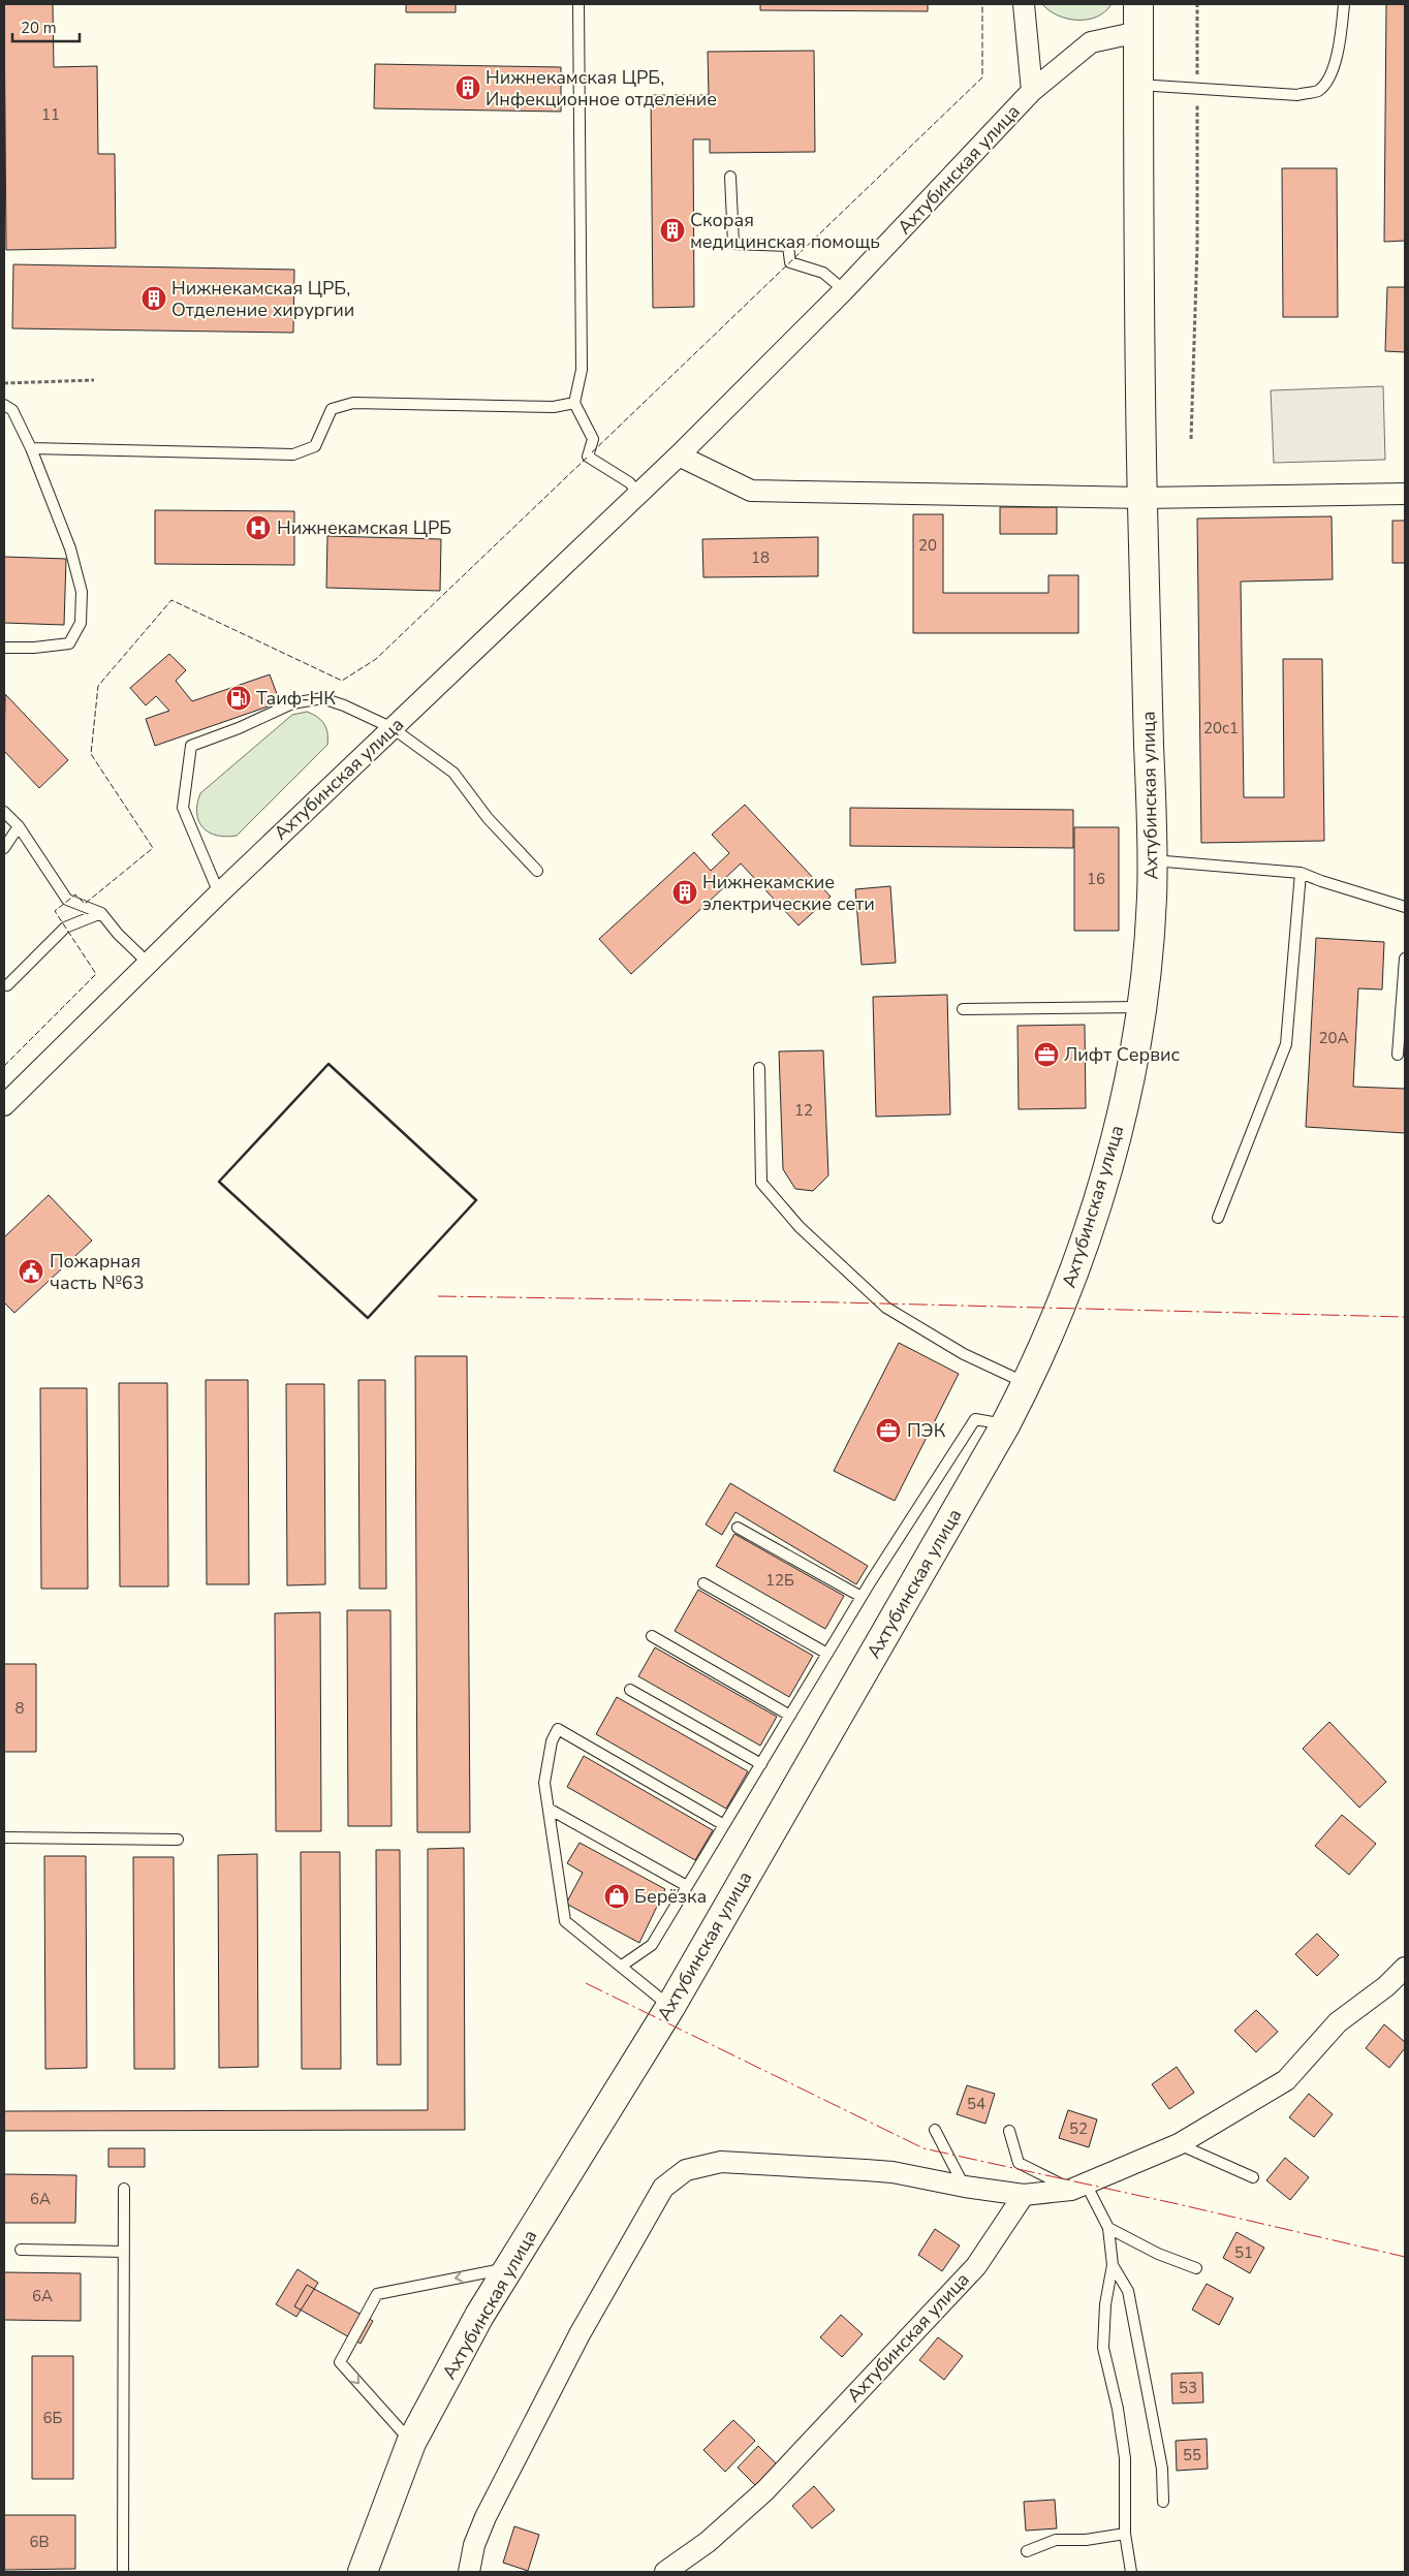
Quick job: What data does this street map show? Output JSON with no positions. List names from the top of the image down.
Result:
{
  "streets": {
    "street": ["Ахтубинская улица"]
  },
  "places": {
    "building": [
      "Нижнекамская ЦРБ, Инфекционное отделение",
      "Скорая медицинская помощь",
      "Нижнекамская ЦРБ, Отделение хирургии",
      "Нижнекамские электрические сети"
    ],
    "hospital": ["Нижнекамская ЦРБ"],
    "fuel station": ["Таиф-НК"],
    "office": ["Лифт Сервис", "ПЭК"],
    "public building": ["Пожарная часть №63"],
    "shop": ["Берёзка"]
  },
  "house_numbers": [
    "11",
    "20",
    "18",
    "20с1",
    "16",
    "20А",
    "12",
    "12Б",
    "8",
    "54",
    "52",
    "6А",
    "51",
    "6А",
    "53",
    "6Б",
    "55",
    "6В"
  ],
  "scale_bar": "20 m"
}
